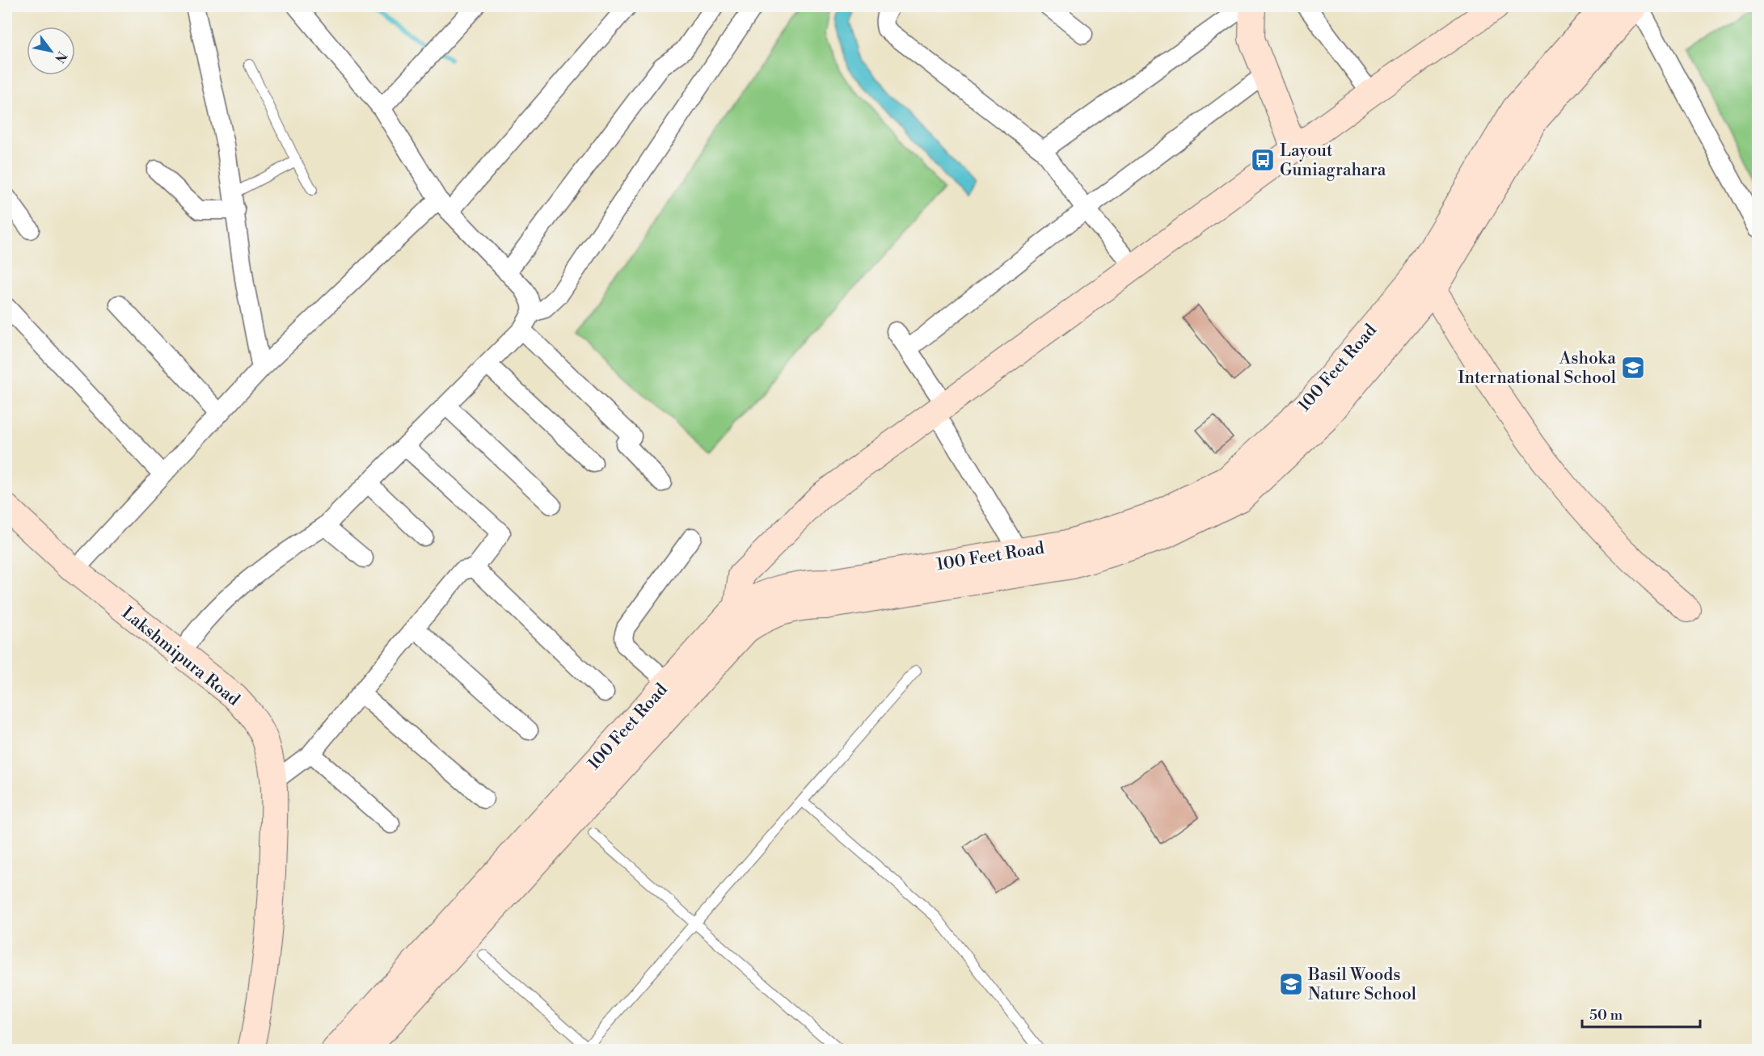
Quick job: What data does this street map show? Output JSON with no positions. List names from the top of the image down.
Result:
{
  "streets": {
    "main road": ["100 Feet Road", "Lakshmipura Road"]
  },
  "places": {
    "bus stop": ["Layout Guniagrahara"],
    "school or university": ["Ashoka International School", "Basil Woods Nature School"]
  },
  "scale_bar": "50 m",
  "north": "bottom right"
}
